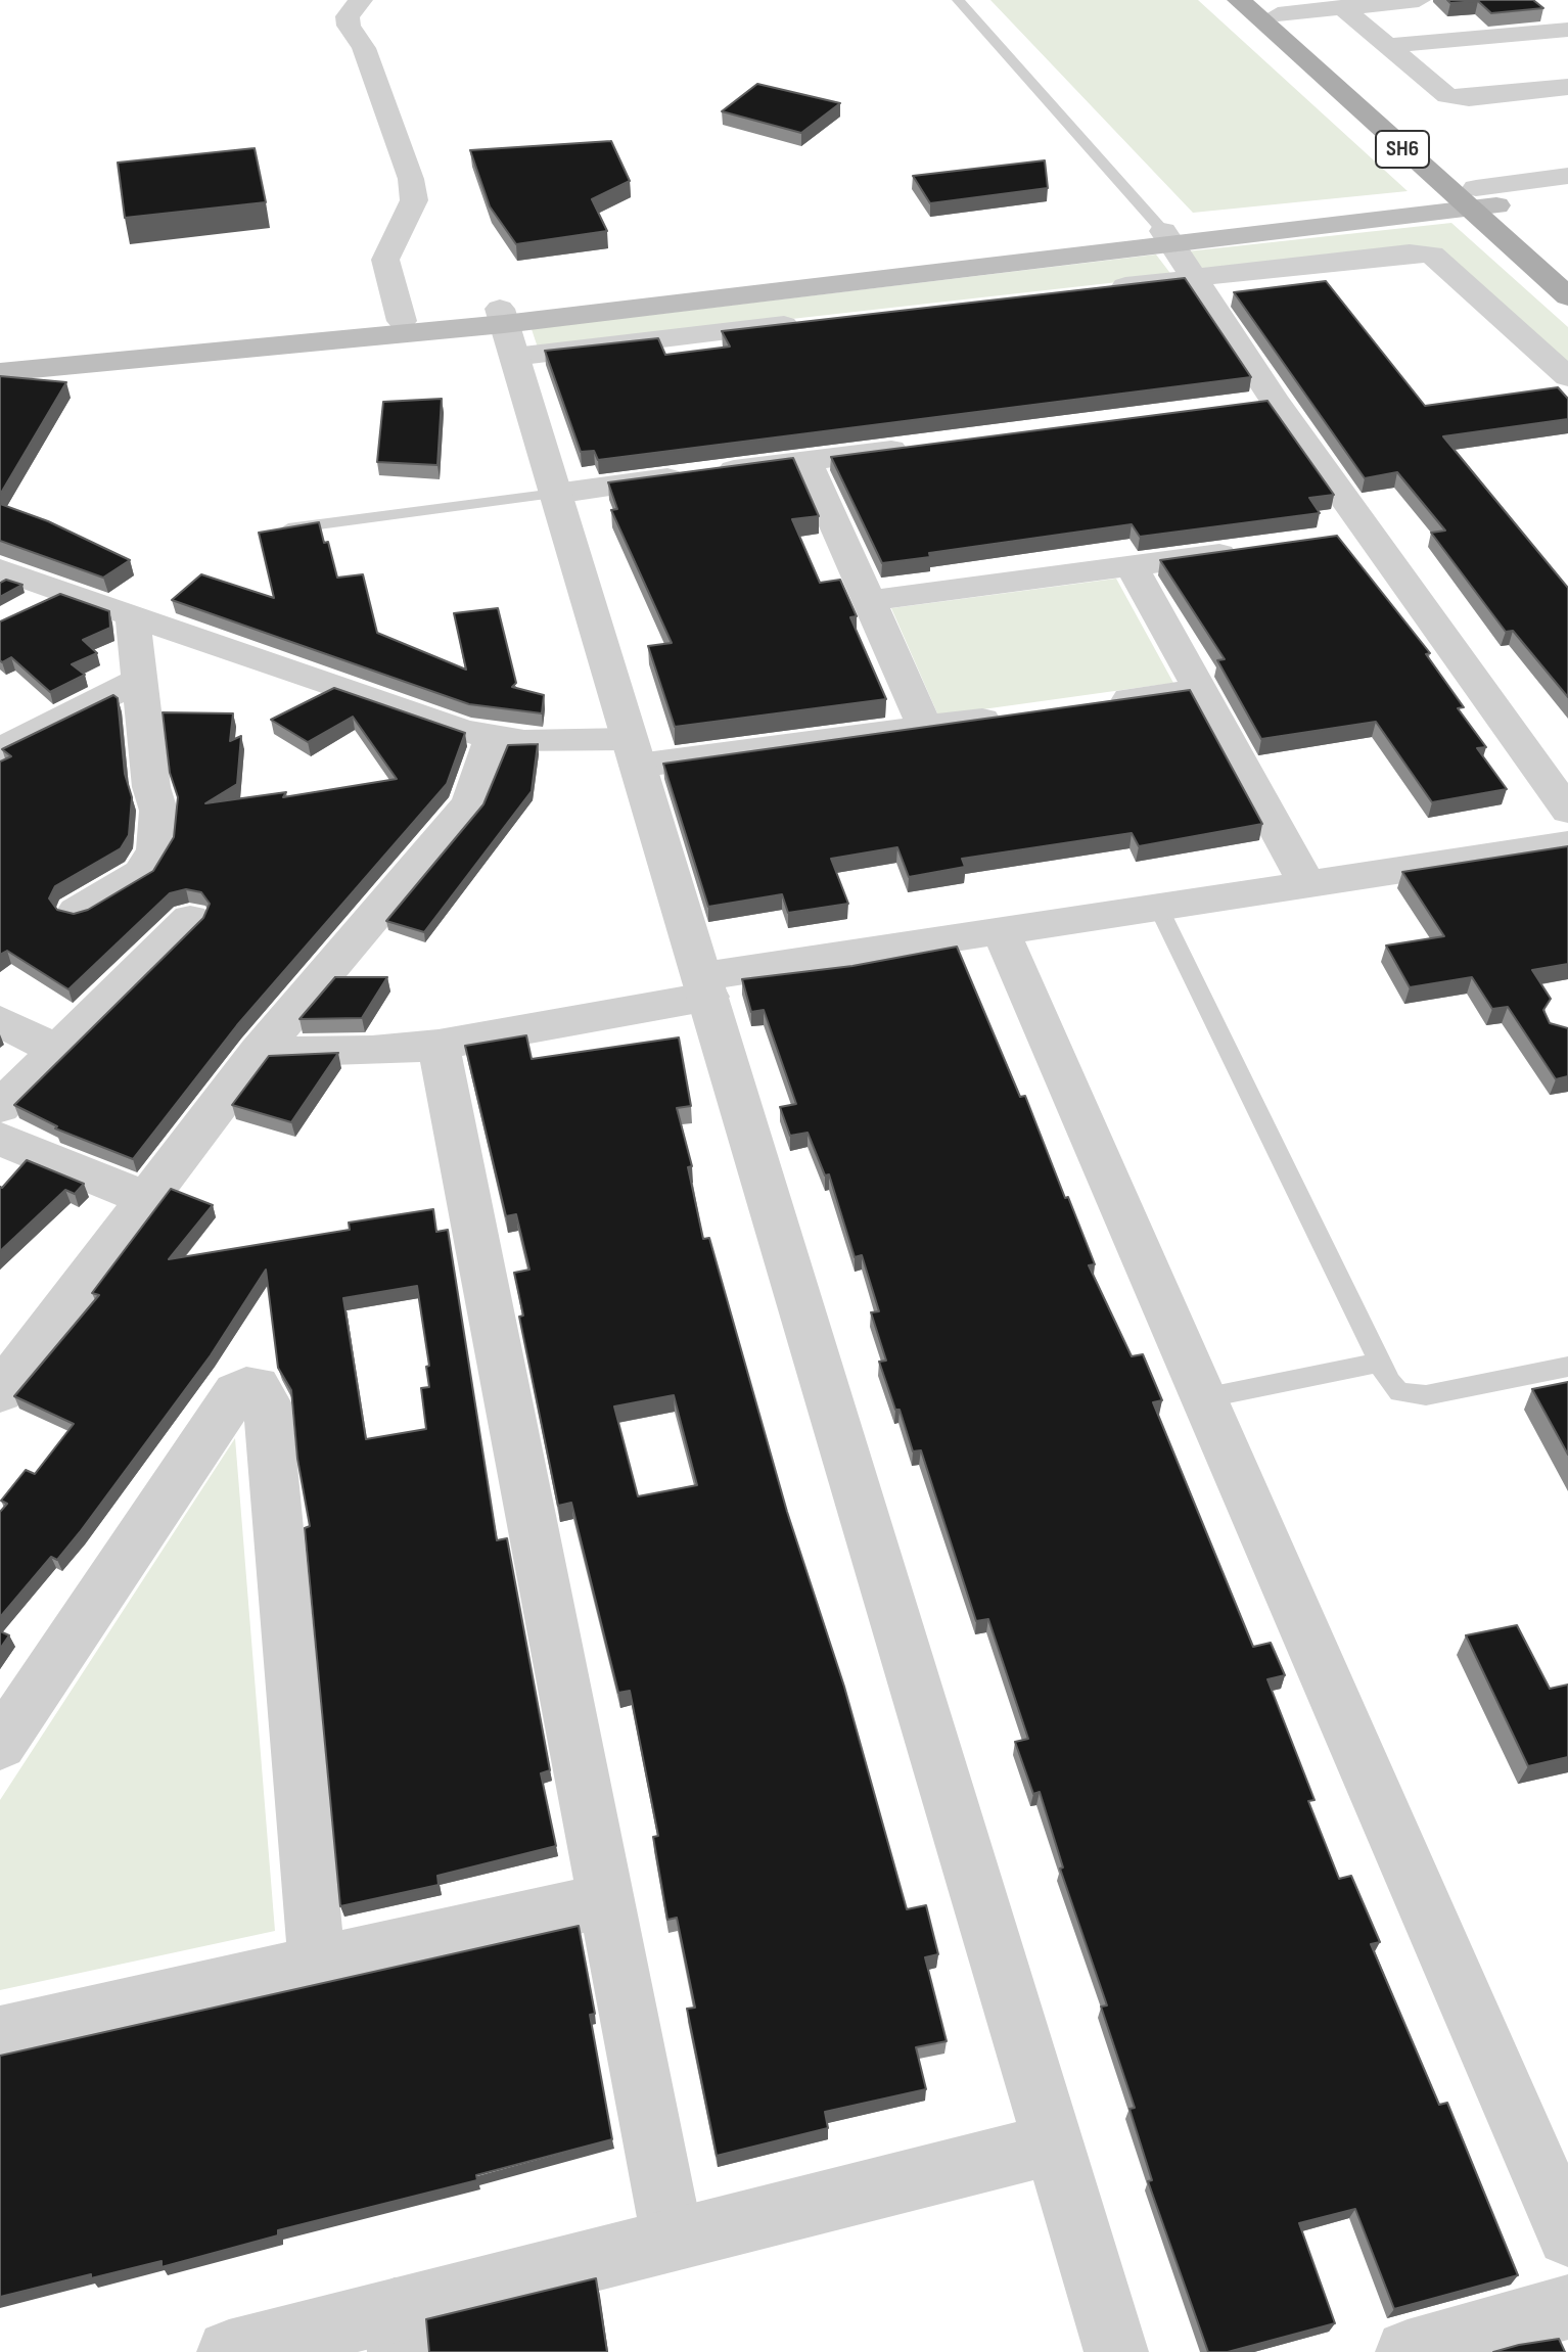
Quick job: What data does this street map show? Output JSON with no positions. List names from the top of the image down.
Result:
{
  "streets": {
    "main road": ["SH6"]
  }
}
